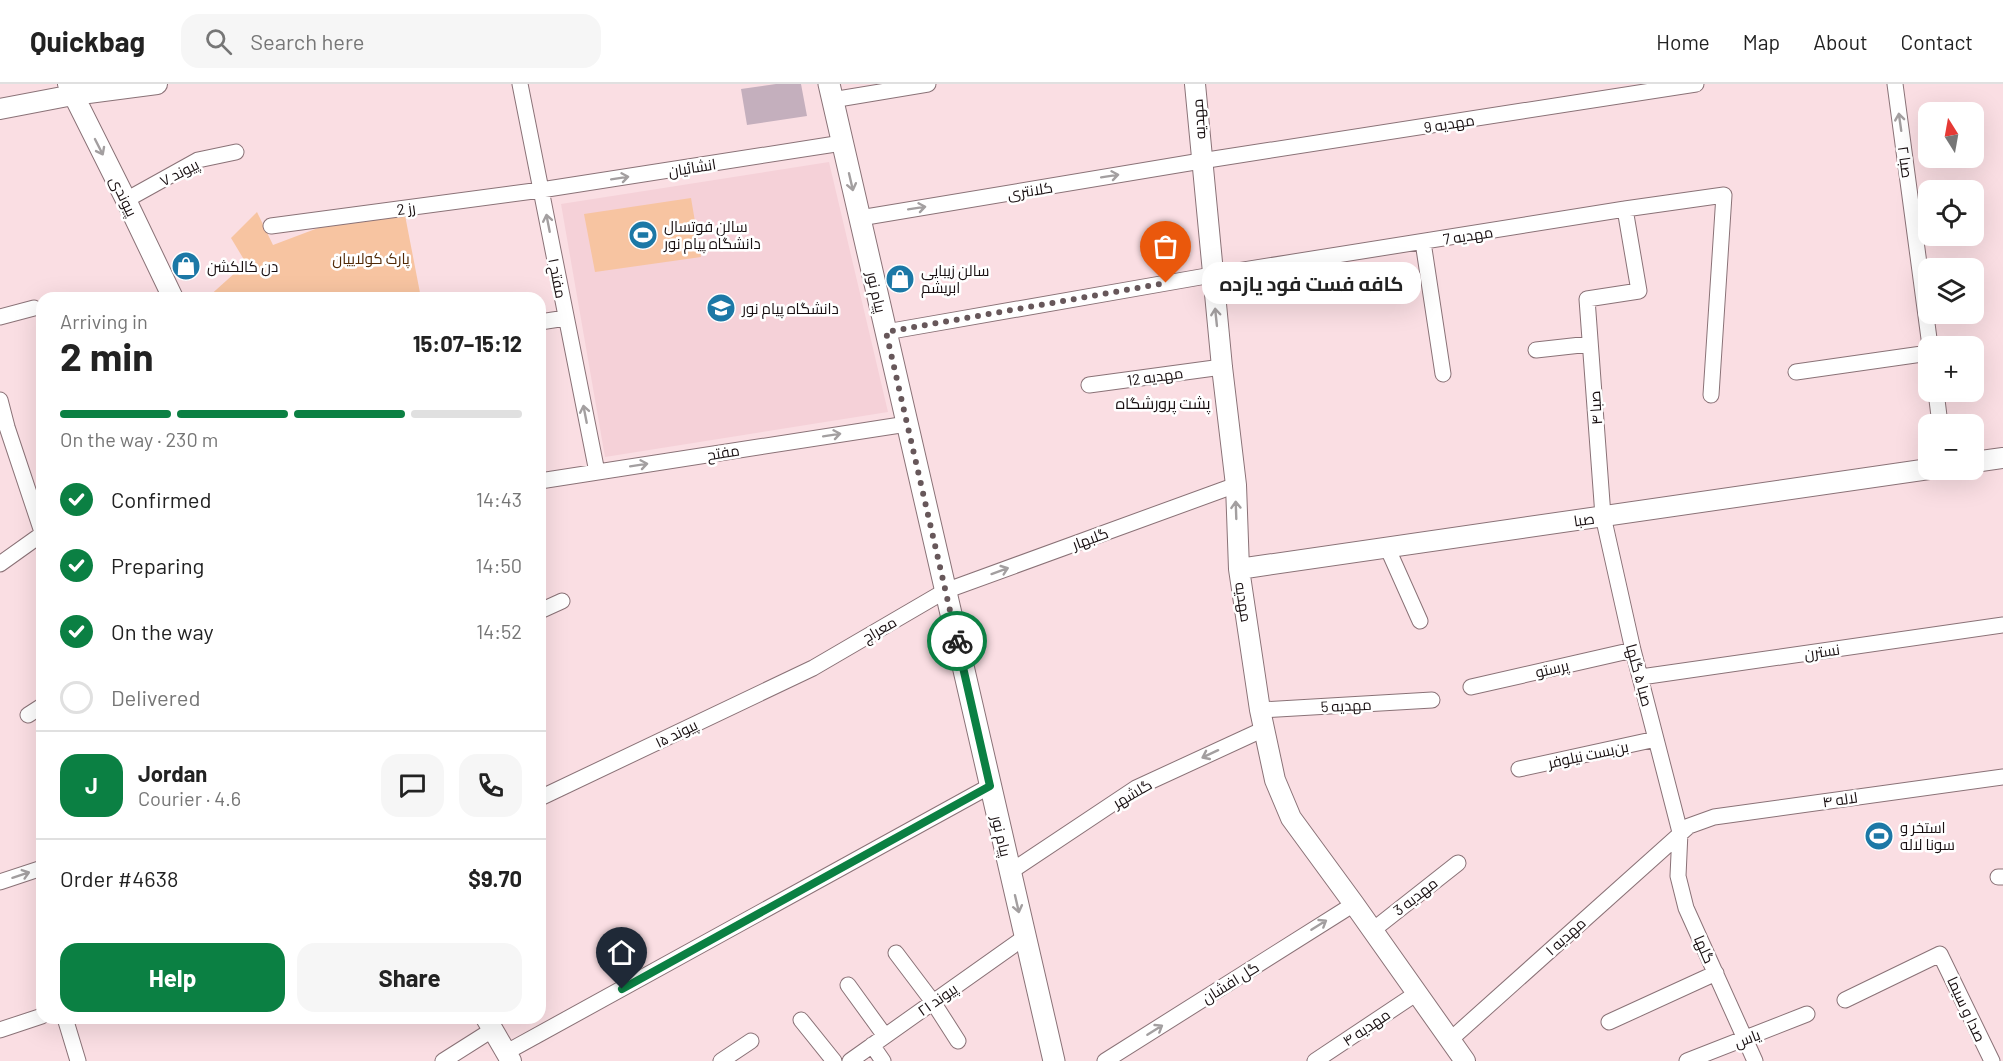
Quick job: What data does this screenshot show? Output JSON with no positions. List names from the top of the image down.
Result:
{
  "streets": {
    "main road": ["پیام نور"],
    "street": [
      "مهدیه",
      "مهدیه 9",
      "صبا ۲",
      "انشائیان",
      "پیوند ۷",
      "کلانتری",
      "پیوندی",
      "رز 2",
      "مهدیه 7",
      "مفتح ۱",
      "مهدیه 12",
      "صبا ۴",
      "مفتح",
      "صبا",
      "گلبهار",
      "معراج",
      "نسترن",
      "پرستو",
      "صبا ۵ گلها",
      "مهدیه 5",
      "پیوند ۱۵",
      "بن‌بست نیلوفر",
      "گلشهر",
      "لاله ۴",
      "مهدیه 3",
      "مهدیه ۱",
      "گلها",
      "گل افشان",
      "پیوند ۲۱",
      "صدا و سیما",
      "مهدیه ۴",
      "یاس"
    ]
  },
  "crossings": [
    ["مهدیه", "مهدیه 9"],
    ["مهدیه", "کلانتری"],
    ["مهدیه", "مهدیه 7"],
    ["مهدیه", "مهدیه 12"],
    ["مهدیه", "صبا"],
    ["مهدیه", "گلبهار"],
    ["مهدیه", "مهدیه 5"],
    ["مهدیه", "گلشهر"],
    ["مهدیه", "مهدیه 3"],
    ["مهدیه", "مهدیه ۱"],
    ["مهدیه", "گل افشان"],
    ["مهدیه", "مهدیه ۴"],
    ["مهدیه 9", "کلانتری"],
    ["انشائیان", "رز 2"],
    ["انشائیان", "مفتح ۱"],
    ["انشائیان", "پیام نور"],
    ["پیوند ۷", "پیوندی"],
    ["کلانتری", "پیام نور"],
    ["رز 2", "مفتح ۱"],
    ["مهدیه 7", "پیام نور"],
    ["مهدیه 7", "صبا ۴"],
    ["مفتح ۱", "مفتح"],
    ["پیام نور", "مفتح"],
    ["پیام نور", "گلبهار"],
    ["پیام نور", "معراج"],
    ["پیام نور", "گلشهر"],
    ["پیام نور", "پیوند ۲۱"],
    ["صبا ۴", "صبا"],
    ["صبا ۴", "صبا ۵ گلها"],
    ["صبا", "صبا ۵ گلها"],
    ["گلبهار", "معراج"],
    ["معراج", "پیوند ۱۵"],
    ["نسترن", "صبا ۵ گلها"],
    ["پرستو", "صبا ۵ گلها"],
    ["صبا ۵ گلها", "بن‌بست نیلوفر"],
    ["صبا ۵ گلها", "لاله ۴"],
    ["صبا ۵ گلها", "مهدیه ۱"],
    ["صبا ۵ گلها", "گلها"],
    ["مهدیه 5", "گلشهر"],
    ["لاله ۴", "مهدیه ۱"],
    ["لاله ۴", "گلها"],
    ["مهدیه ۱", "گلها"],
    ["گلها", "یاس"]
  ],
  "one_way": [
    "صبا ۲",
    "انشائیان",
    "کلانتری",
    "پیوندی",
    "مفتح ۱",
    "مفتح",
    "گلبهار",
    "گلشهر",
    "گل افشان"
  ],
  "districts": ["پشت پرورشگاه"],
  "parks": ["پارک کولاییان"],
  "places": {
    "sports": ["سالن فوتسال دانشگاه پیام نور", "استخر و سونا لاله"],
    "shop": ["دن کالکشن", "سالن زیبایی ابریشم"],
    "other": ["کافه فست فود یازده"],
    "school or university": ["دانشگاه پیام نور"]
  },
  "north": "top",
  "page": {
    "header": "Quickbag",
    "search": "Search here",
    "nav": [
      "Home",
      "Map",
      "About",
      "Contact"
    ],
    "map_buttons": ["+", "−"],
    "bubble": "کافه فست فود یازده",
    "heading": ["2 min", "Arriving in", "15:07–15:12"],
    "panel": [
      "Jordan",
      "Courier · 4.6",
      "Order #4638",
      "$9.70"
    ],
    "bar": "On the way · 230 m",
    "list": [
      ["Confirmed", "14:43"],
      ["Preparing", "14:50"],
      ["On the way", "14:52"],
      "Delivered"
    ],
    "round": "J",
    "buttons": ["Help", "Share"]
  }
}
